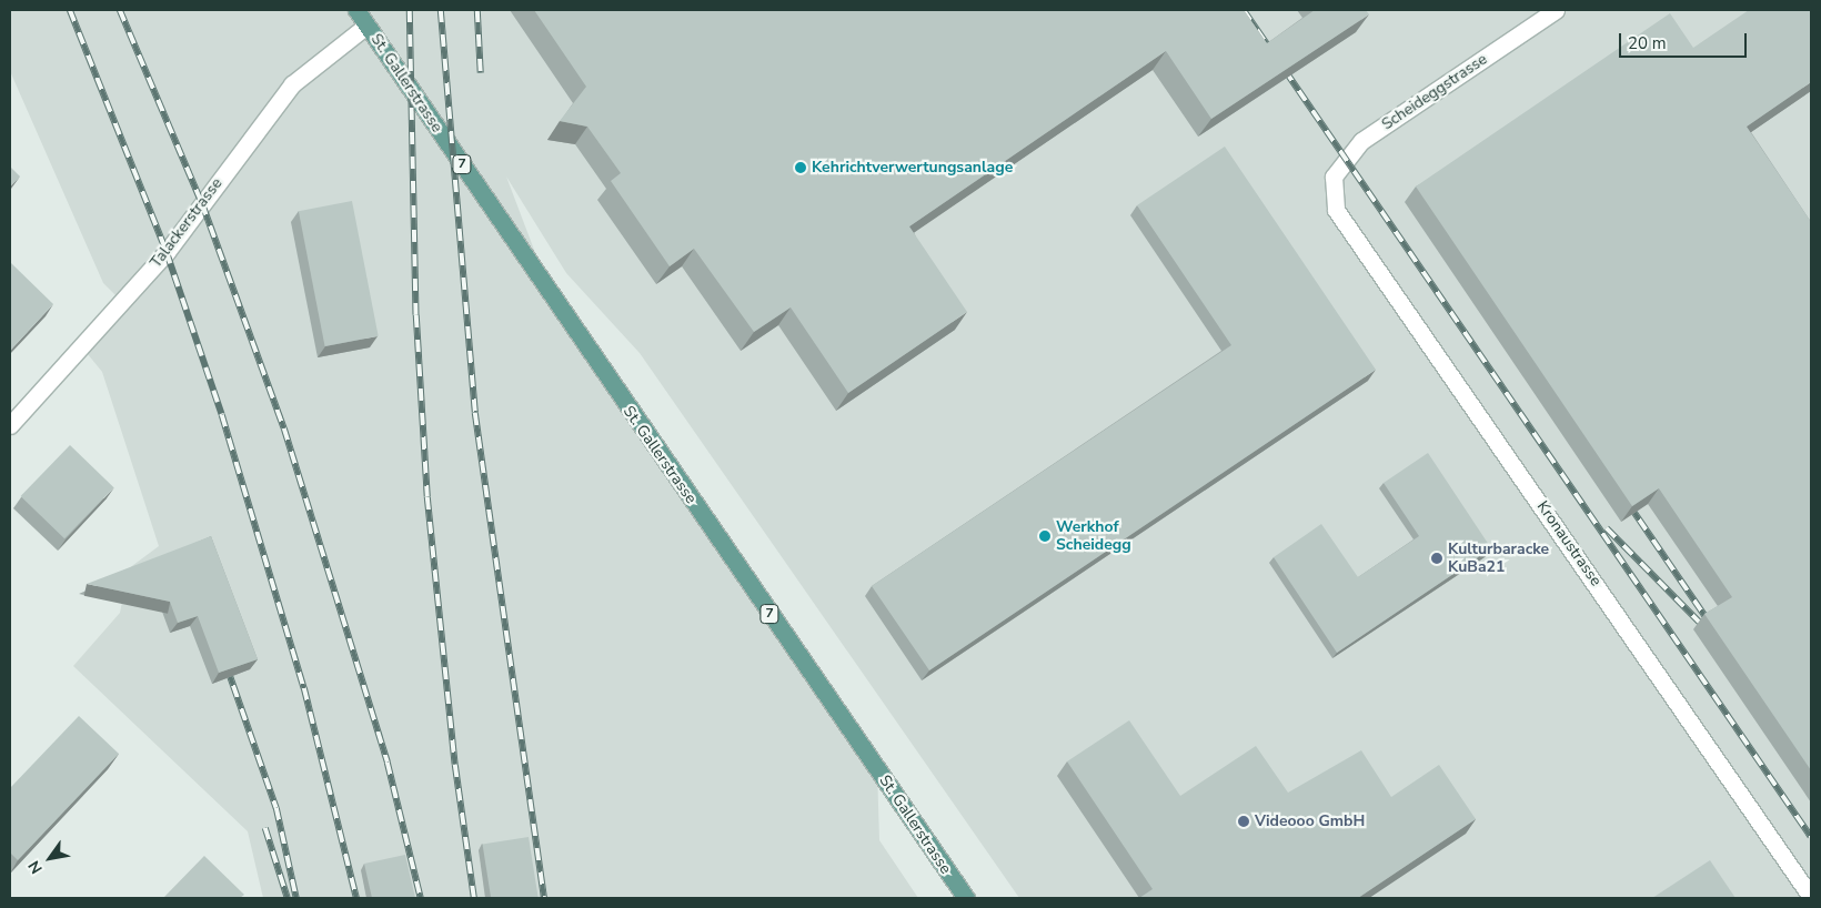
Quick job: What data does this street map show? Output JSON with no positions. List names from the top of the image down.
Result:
{
  "streets": {
    "main road": ["St. Gallerstrasse", "7"],
    "street": ["Scheideggstrasse", "Talackerstrasse", "Kronaustrasse"]
  },
  "crossings": [
    ["St. Gallerstrasse", "Talackerstrasse"],
    ["Scheideggstrasse", "Kronaustrasse"]
  ],
  "places": [
    "Kehrichtverwertungsanlage",
    "Werkhof Scheidegg",
    "Kulturbaracke KuBa21",
    "Videooo GmbH"
  ],
  "scale_bar": "20 m",
  "north": "bottom left"
}
